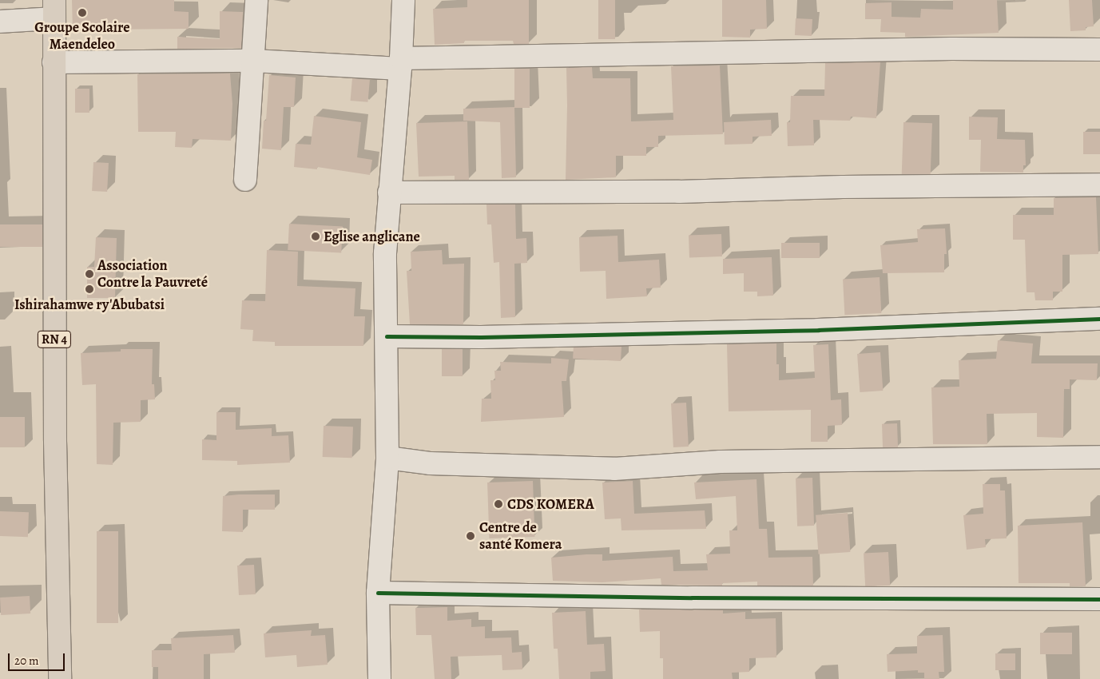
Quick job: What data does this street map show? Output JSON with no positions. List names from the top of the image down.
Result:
{
  "streets": {
    "main road": ["RN 4"]
  },
  "places": [
    "Groupe Scolaire Maendeleo",
    "Eglise anglicane",
    "Association Contre la Pauvreté",
    "Ishirahamwe ry'Abubatsi",
    "CDS KOMERA",
    "Centre de santé Komera"
  ],
  "scale_bar": "20 m"
}
